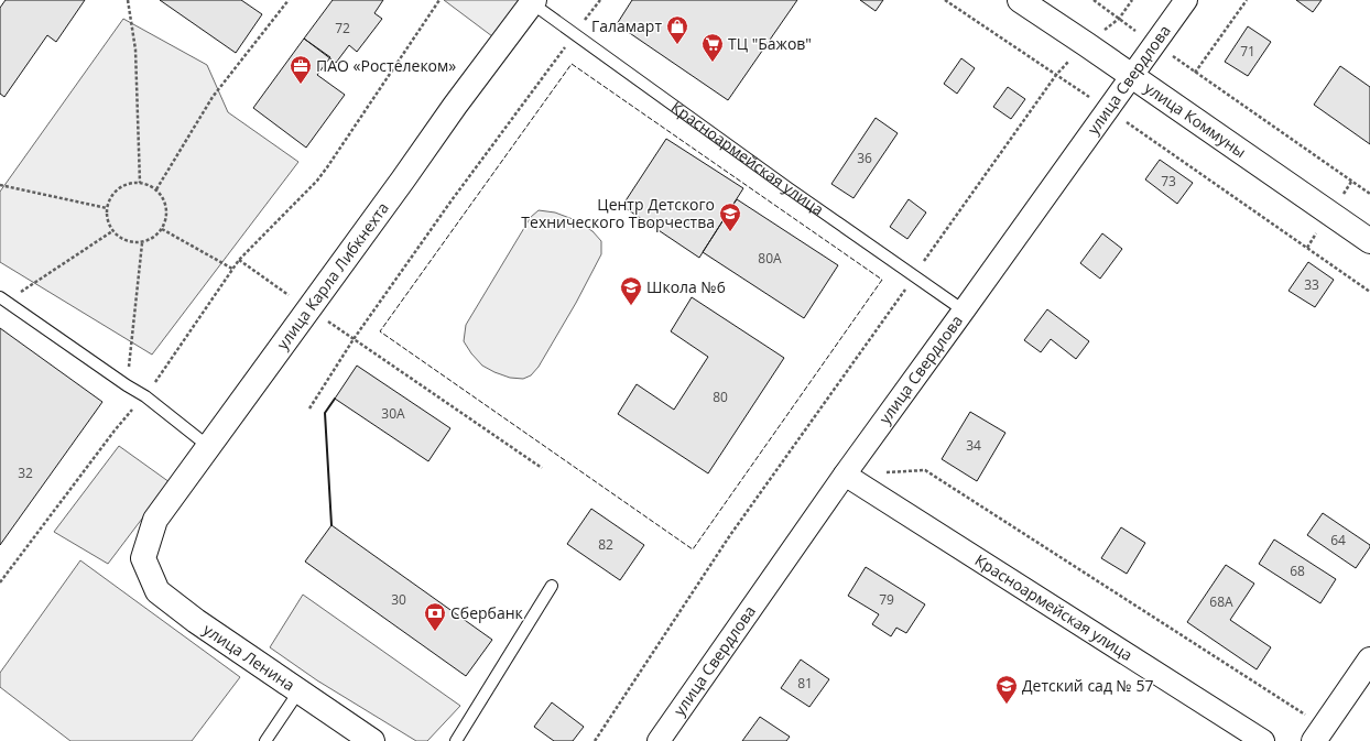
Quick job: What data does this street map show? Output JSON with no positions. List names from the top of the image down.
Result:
{
  "streets": {
    "street": [
      "улица Свердлова",
      "улица Коммуны",
      "Красноармейская улица",
      "улица Карла Либкнехта",
      "улица Ленина"
    ]
  },
  "crossings": [
    ["улица Свердлова", "улица Коммуны"],
    ["улица Свердлова", "Красноармейская улица"],
    ["Красноармейская улица", "улица Карла Либкнехта"],
    ["улица Карла Либкнехта", "улица Ленина"]
  ],
  "places": {
    "shop": ["Галамарт"],
    "supermarket": ["ТЦ \"Бажов\""],
    "office": ["ПАО «Ростелеком»"],
    "school or university": ["Центр Детского Технического Творчества", "Школа №6", "Детский сад № 57"],
    "bank": ["Сбербанк"]
  },
  "house_numbers": [
    "72",
    "71",
    "36",
    "73",
    "80А",
    "33",
    "80",
    "30А",
    "34",
    "32",
    "64",
    "82",
    "68",
    "30",
    "79",
    "68А",
    "81"
  ]
}
